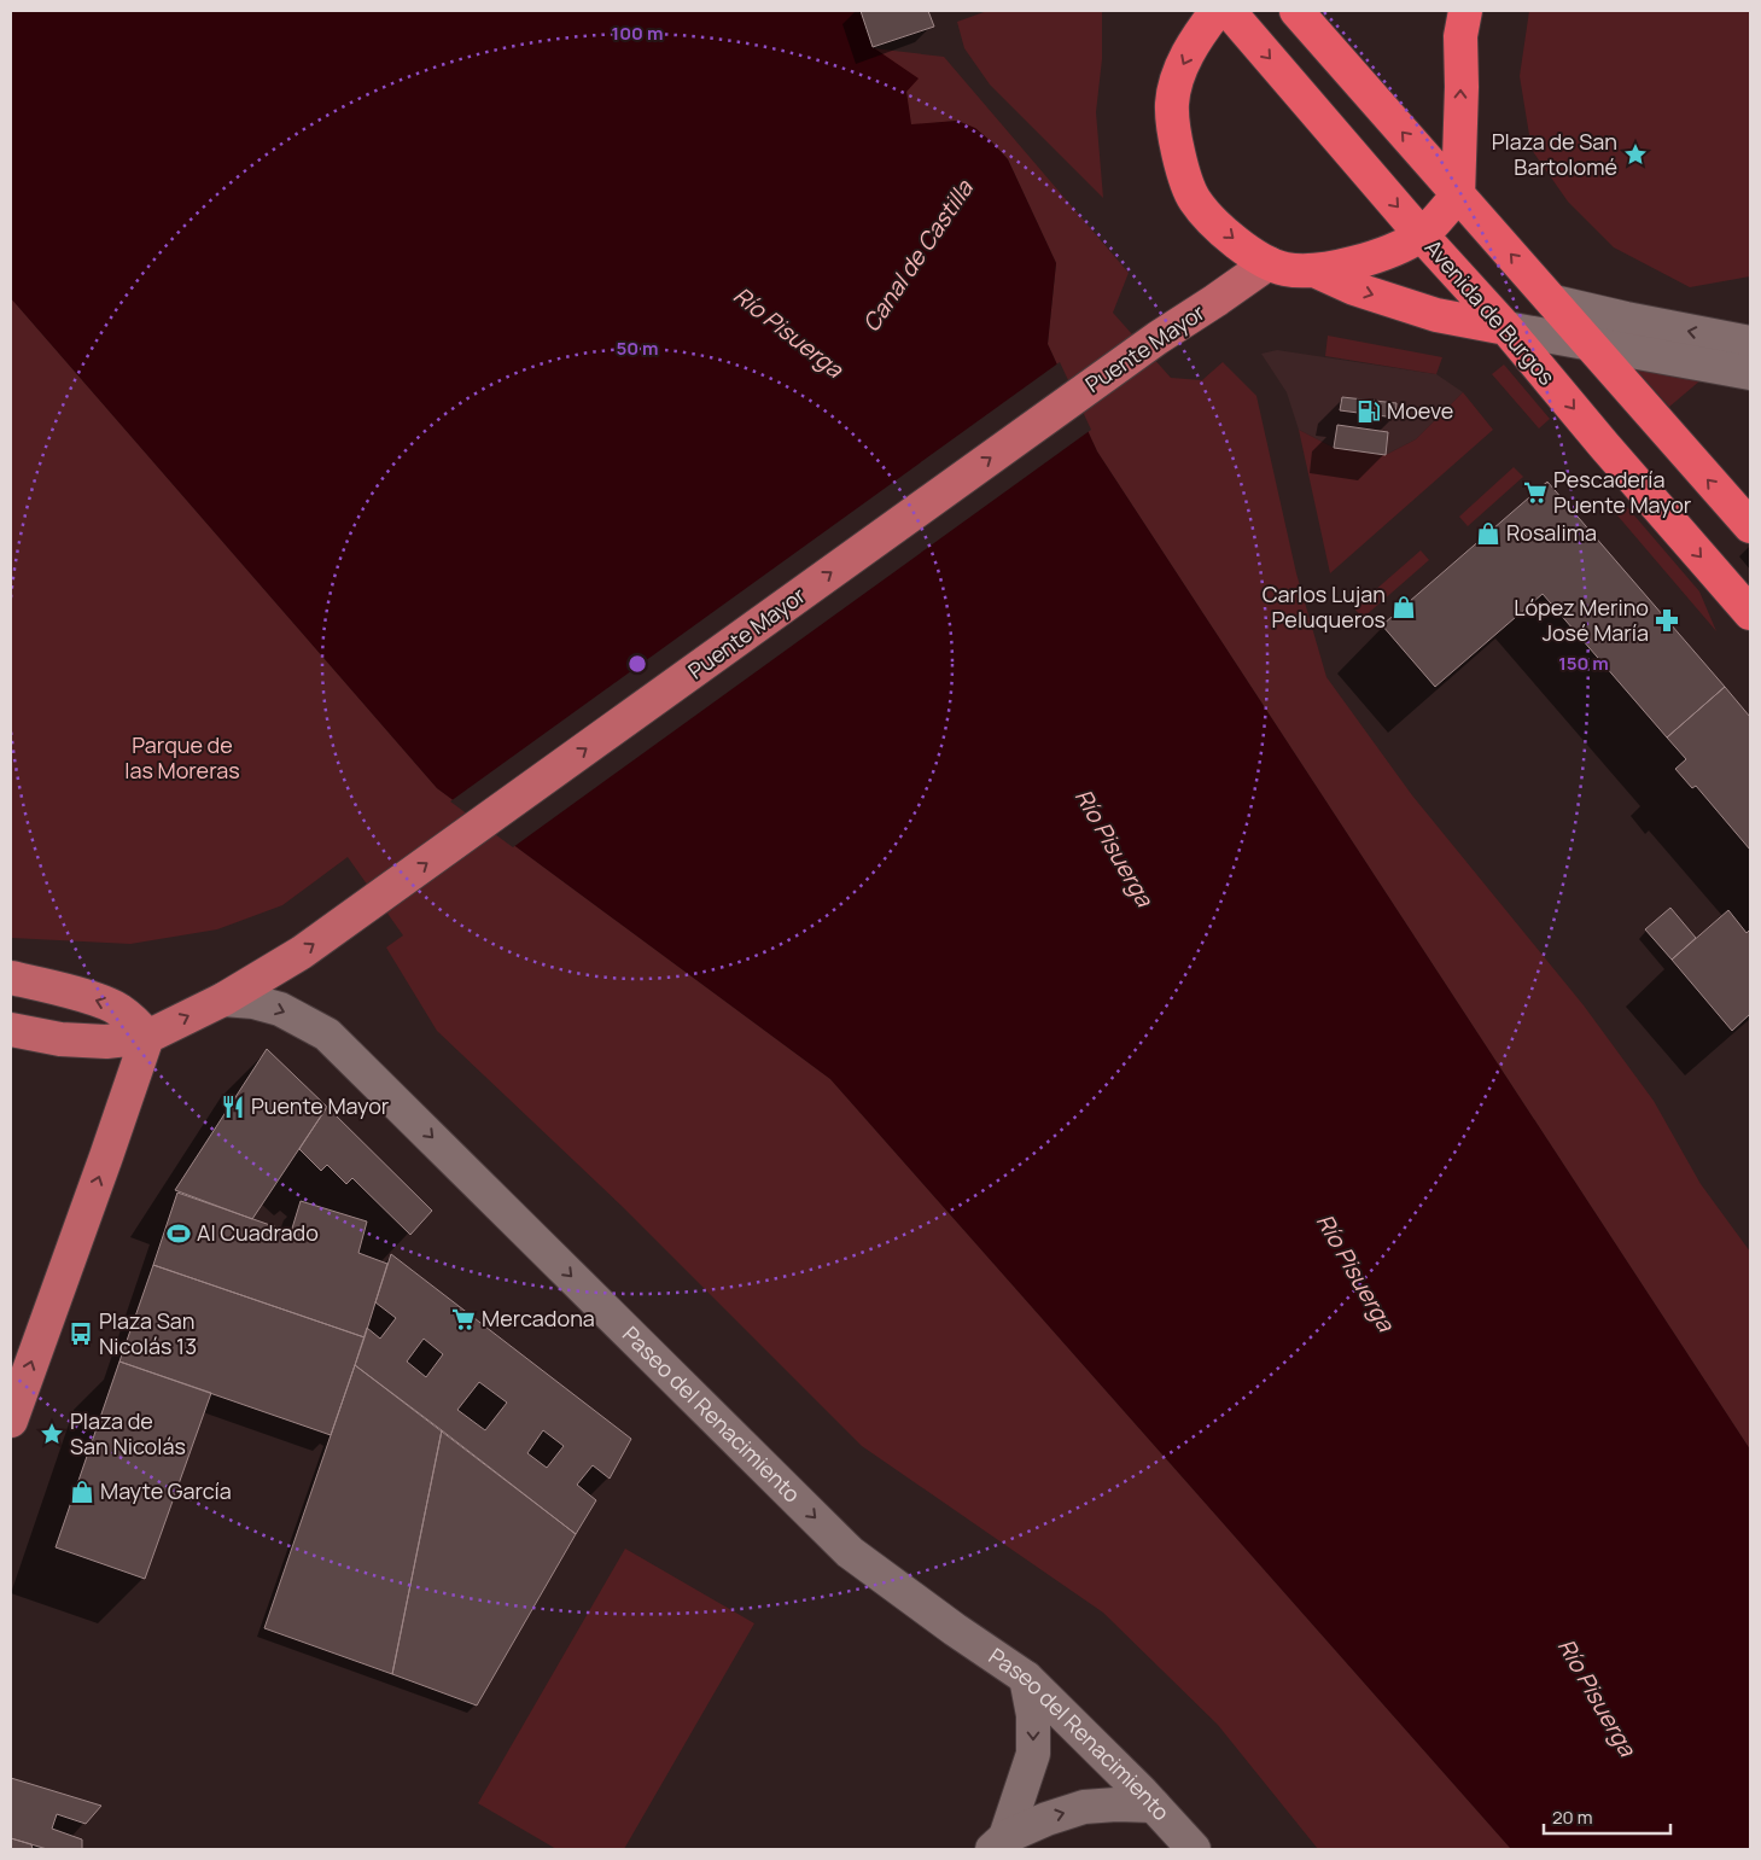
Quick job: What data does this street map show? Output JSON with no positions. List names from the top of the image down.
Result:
{
  "streets": {
    "highway": ["Avenida de Burgos"],
    "main road": ["Puente Mayor"],
    "street": ["Paseo del Renacimiento"]
  },
  "crossings": [
    ["Puente Mayor", "Paseo del Renacimiento"]
  ],
  "one_way": ["Puente Mayor", "Paseo del Renacimiento"],
  "water": ["Canal de Castilla", "Río Pisuerga"],
  "parks": ["Parque de las Moreras"],
  "places": {
    "place": ["Plaza de San Bartolomé", "Plaza de San Nicolás"],
    "fuel station": ["Moeve"],
    "supermarket": ["Pescadería Puente Mayor", "Mercadona"],
    "shop": ["Rosalima", "Carlos Lujan Peluqueros", "Mayte García"],
    "pharmacy": ["López Merino José María"],
    "restaurant": ["Puente Mayor"],
    "sports": ["Al Cuadrado"],
    "bus stop": ["Plaza San Nicolás 13"]
  },
  "scale_bar": "20 m",
  "rings": ["100 m", "50 m", "150 m"]
}
